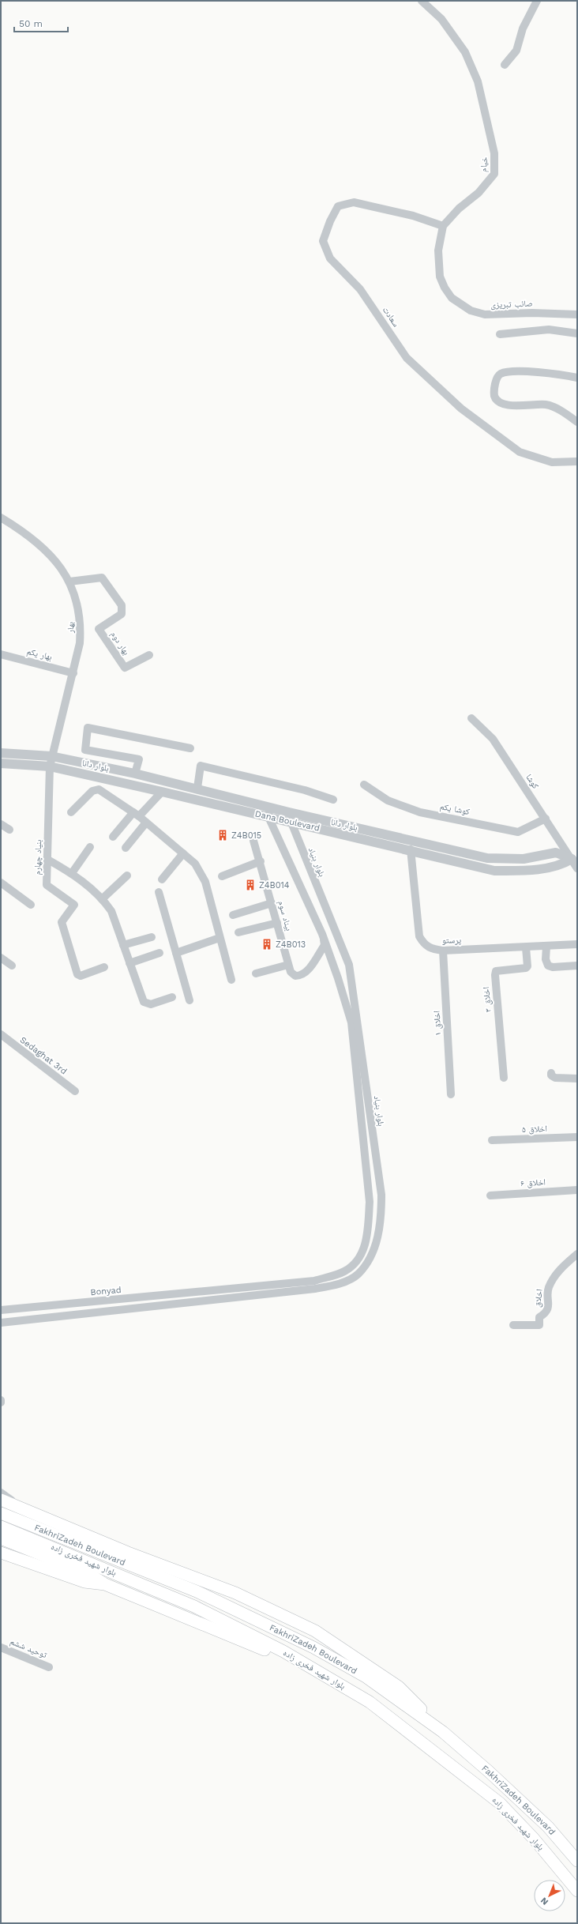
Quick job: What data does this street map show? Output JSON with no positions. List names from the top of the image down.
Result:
{
  "streets": {
    "main road": ["FakhriZadeh Boulevard", "بلوار شهید فخری زاده"],
    "street": [
      "خیام",
      "صائب تبریزی",
      "سعادت",
      "بهار",
      "بهار دوم",
      "بهار یکم",
      "بلوار دانا",
      "کوشا",
      "کوشا یکم",
      "Dana Boulevard",
      "بنیاد چهارم",
      "بلوار بنیاد",
      "بیناد سوم",
      "پرستو",
      "اخلاق ۳",
      "اخلاق ۱",
      "Sedaghat 3rd",
      "اخلاق ۵",
      "اخلاق ۶",
      "Bonyad",
      "اخلاق",
      "توحید ششم"
    ]
  },
  "crossings": [
    ["خیام", "صائب تبریزی"],
    ["خیام", "سعادت"],
    ["صائب تبریزی", "سعادت"],
    ["بهار", "بهار دوم"],
    ["بهار", "بهار یکم"],
    ["بهار", "بلوار دانا"],
    ["بهار", "Dana Boulevard"],
    ["بهار", "بنیاد چهارم"],
    ["بلوار دانا", "کوشا"],
    ["بلوار دانا", "Dana Boulevard"],
    ["بلوار دانا", "بلوار بنیاد"],
    ["کوشا", "کوشا یکم"],
    ["کوشا", "Dana Boulevard"],
    ["Dana Boulevard", "بنیاد چهارم"],
    ["Dana Boulevard", "بلوار بنیاد"],
    ["Dana Boulevard", "پرستو"],
    ["بلوار بنیاد", "بیناد سوم"],
    ["بلوار بنیاد", "Bonyad"],
    ["پرستو", "اخلاق ۳"],
    ["پرستو", "اخلاق ۱"]
  ],
  "places": {
    "building": ["Z4B015", "Z4B014", "Z4B013"]
  },
  "scale_bar": "50 m",
  "north": "bottom left"
}
